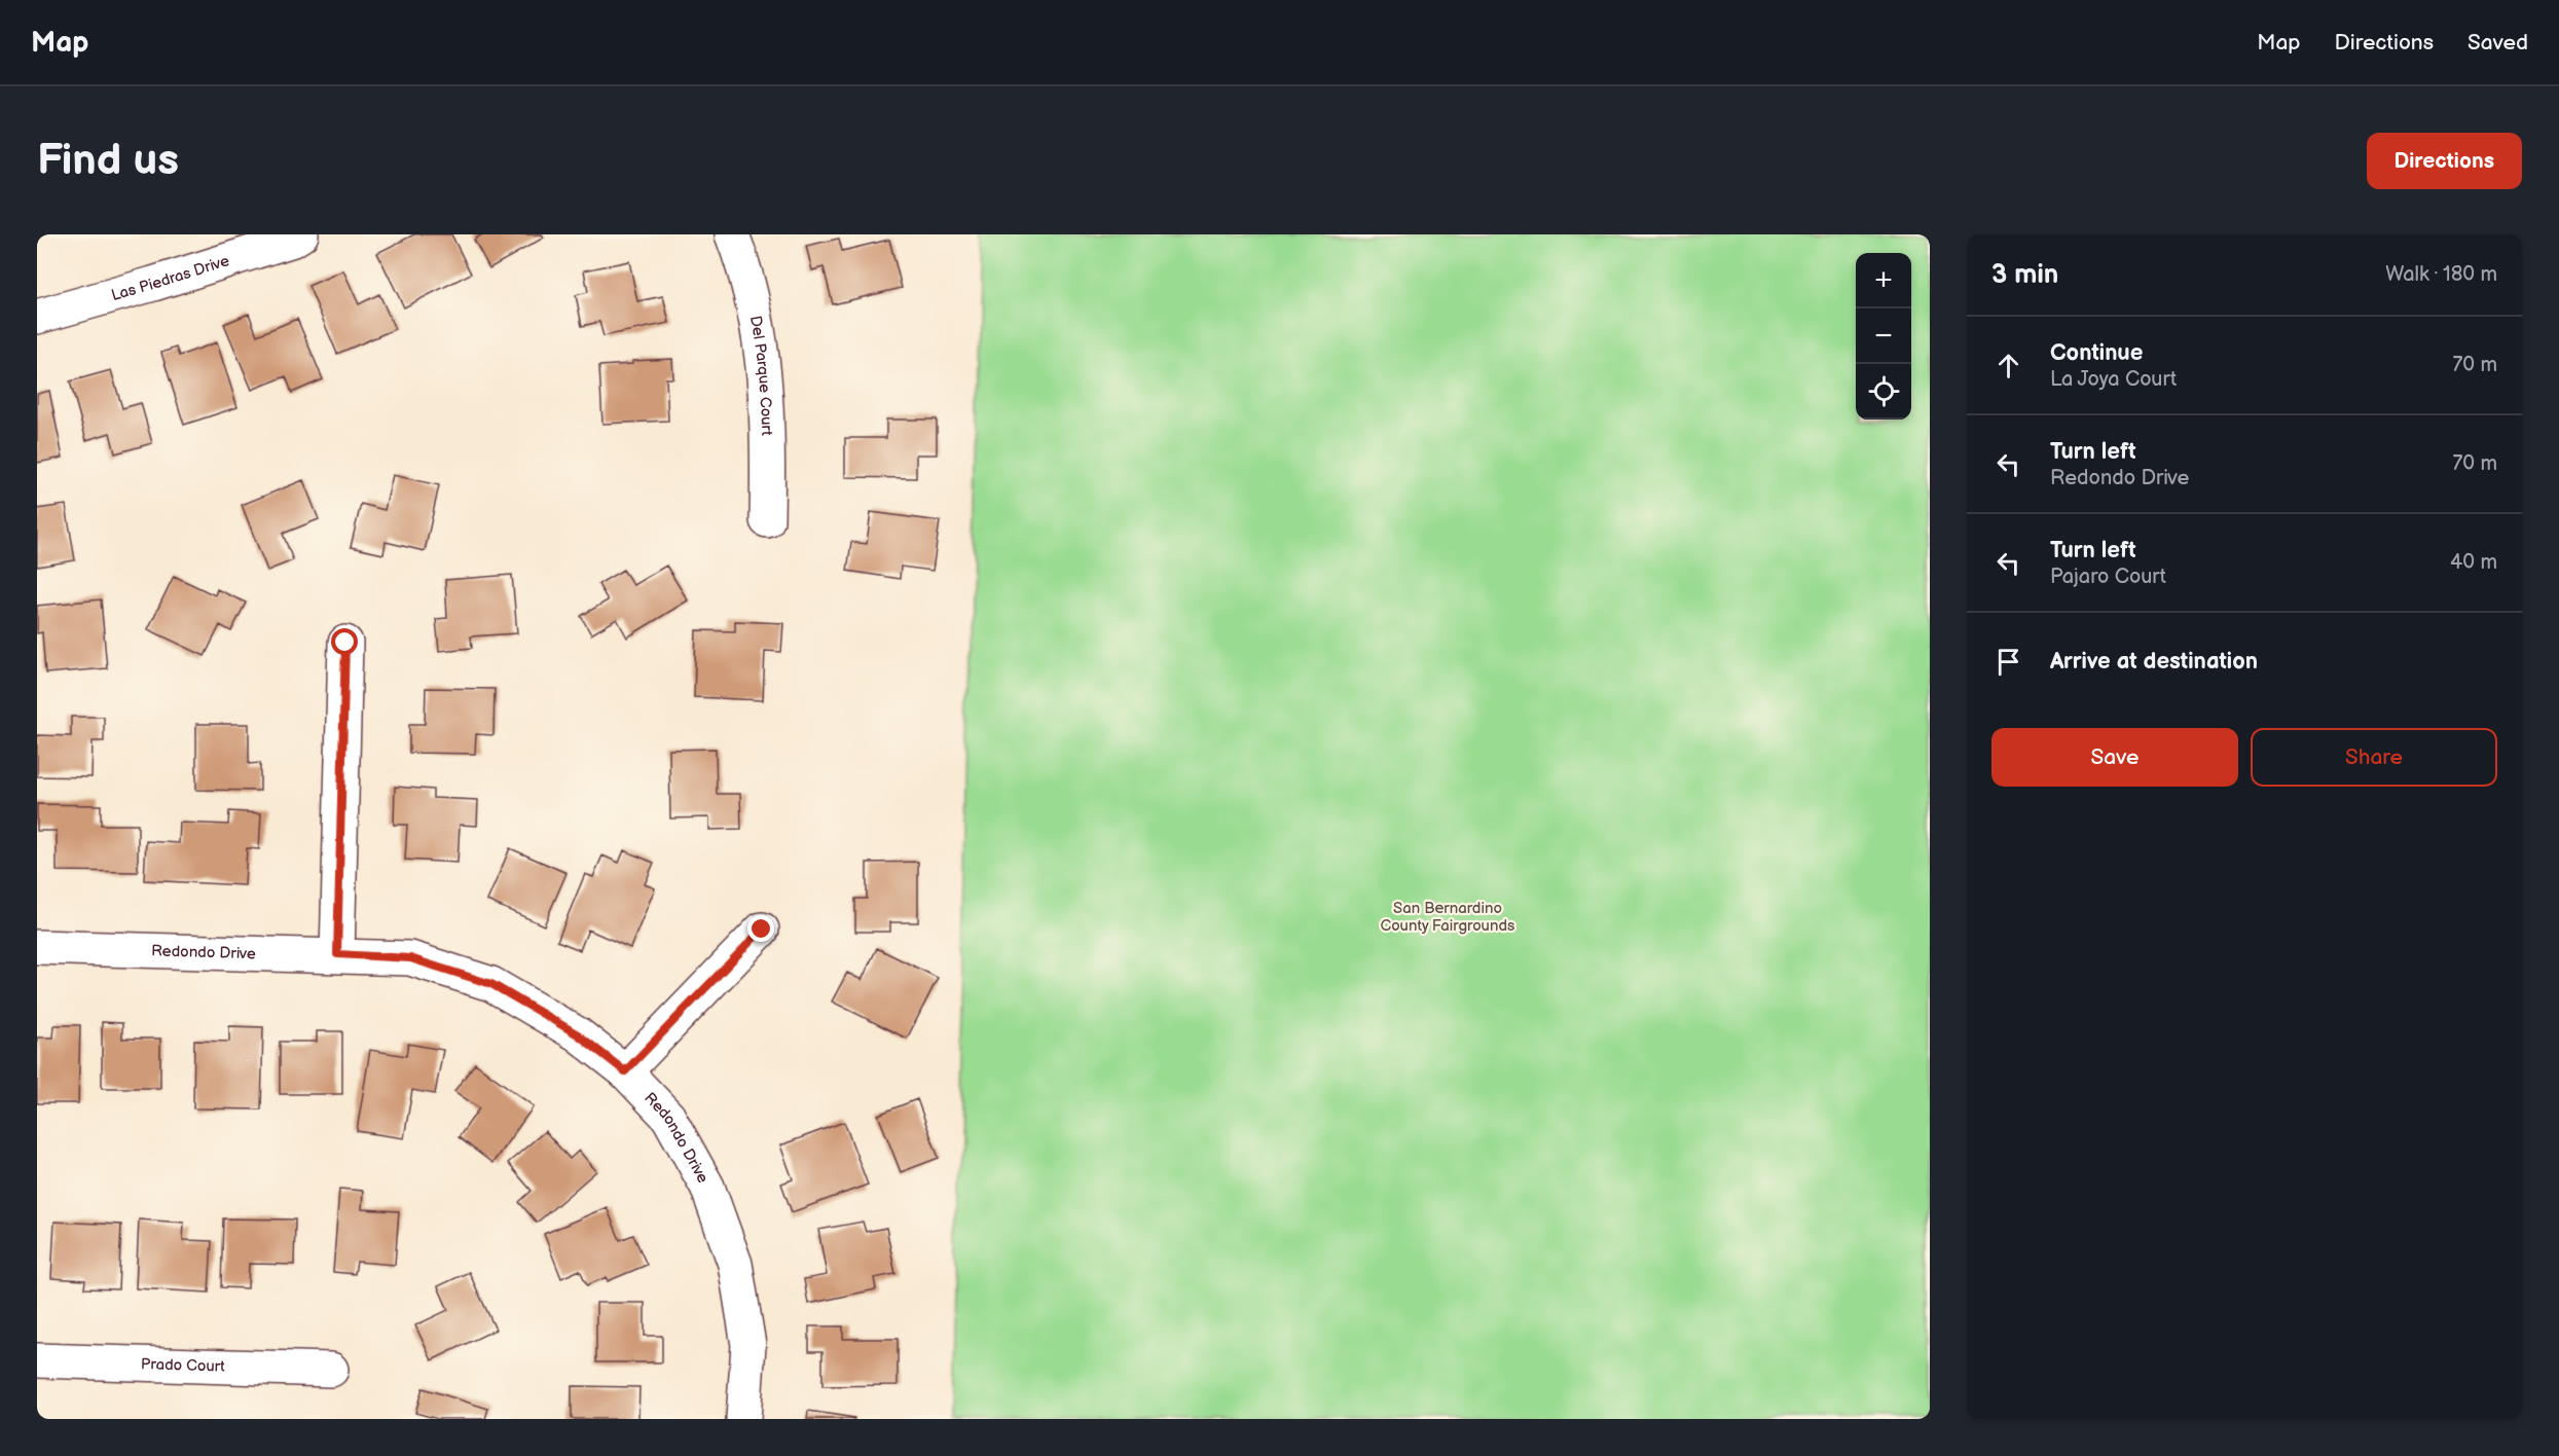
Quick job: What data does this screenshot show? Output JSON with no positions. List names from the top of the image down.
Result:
{
  "streets": {
    "street": [
      "Las Piedras Drive",
      "Del Parque Court",
      "Redondo Drive",
      "Prado Court"
    ]
  },
  "parks": ["San Bernardino County Fairgrounds"],
  "page": {
    "header": "Map",
    "nav": ["Map", "Directions", "Saved"],
    "buttons": [
      "Directions",
      ["Save", "Share"]
    ],
    "title": "Find us",
    "heading": ["3 min", "Walk · 180 m"],
    "map_buttons": ["+", "−"],
    "list": [
      ["Continue", "La Joya Court", "70 m"],
      ["Turn left", "Redondo Drive", "70 m"],
      ["Turn left", "Pajaro Court", "40 m"],
      "Arrive at destination"
    ]
  }
}
